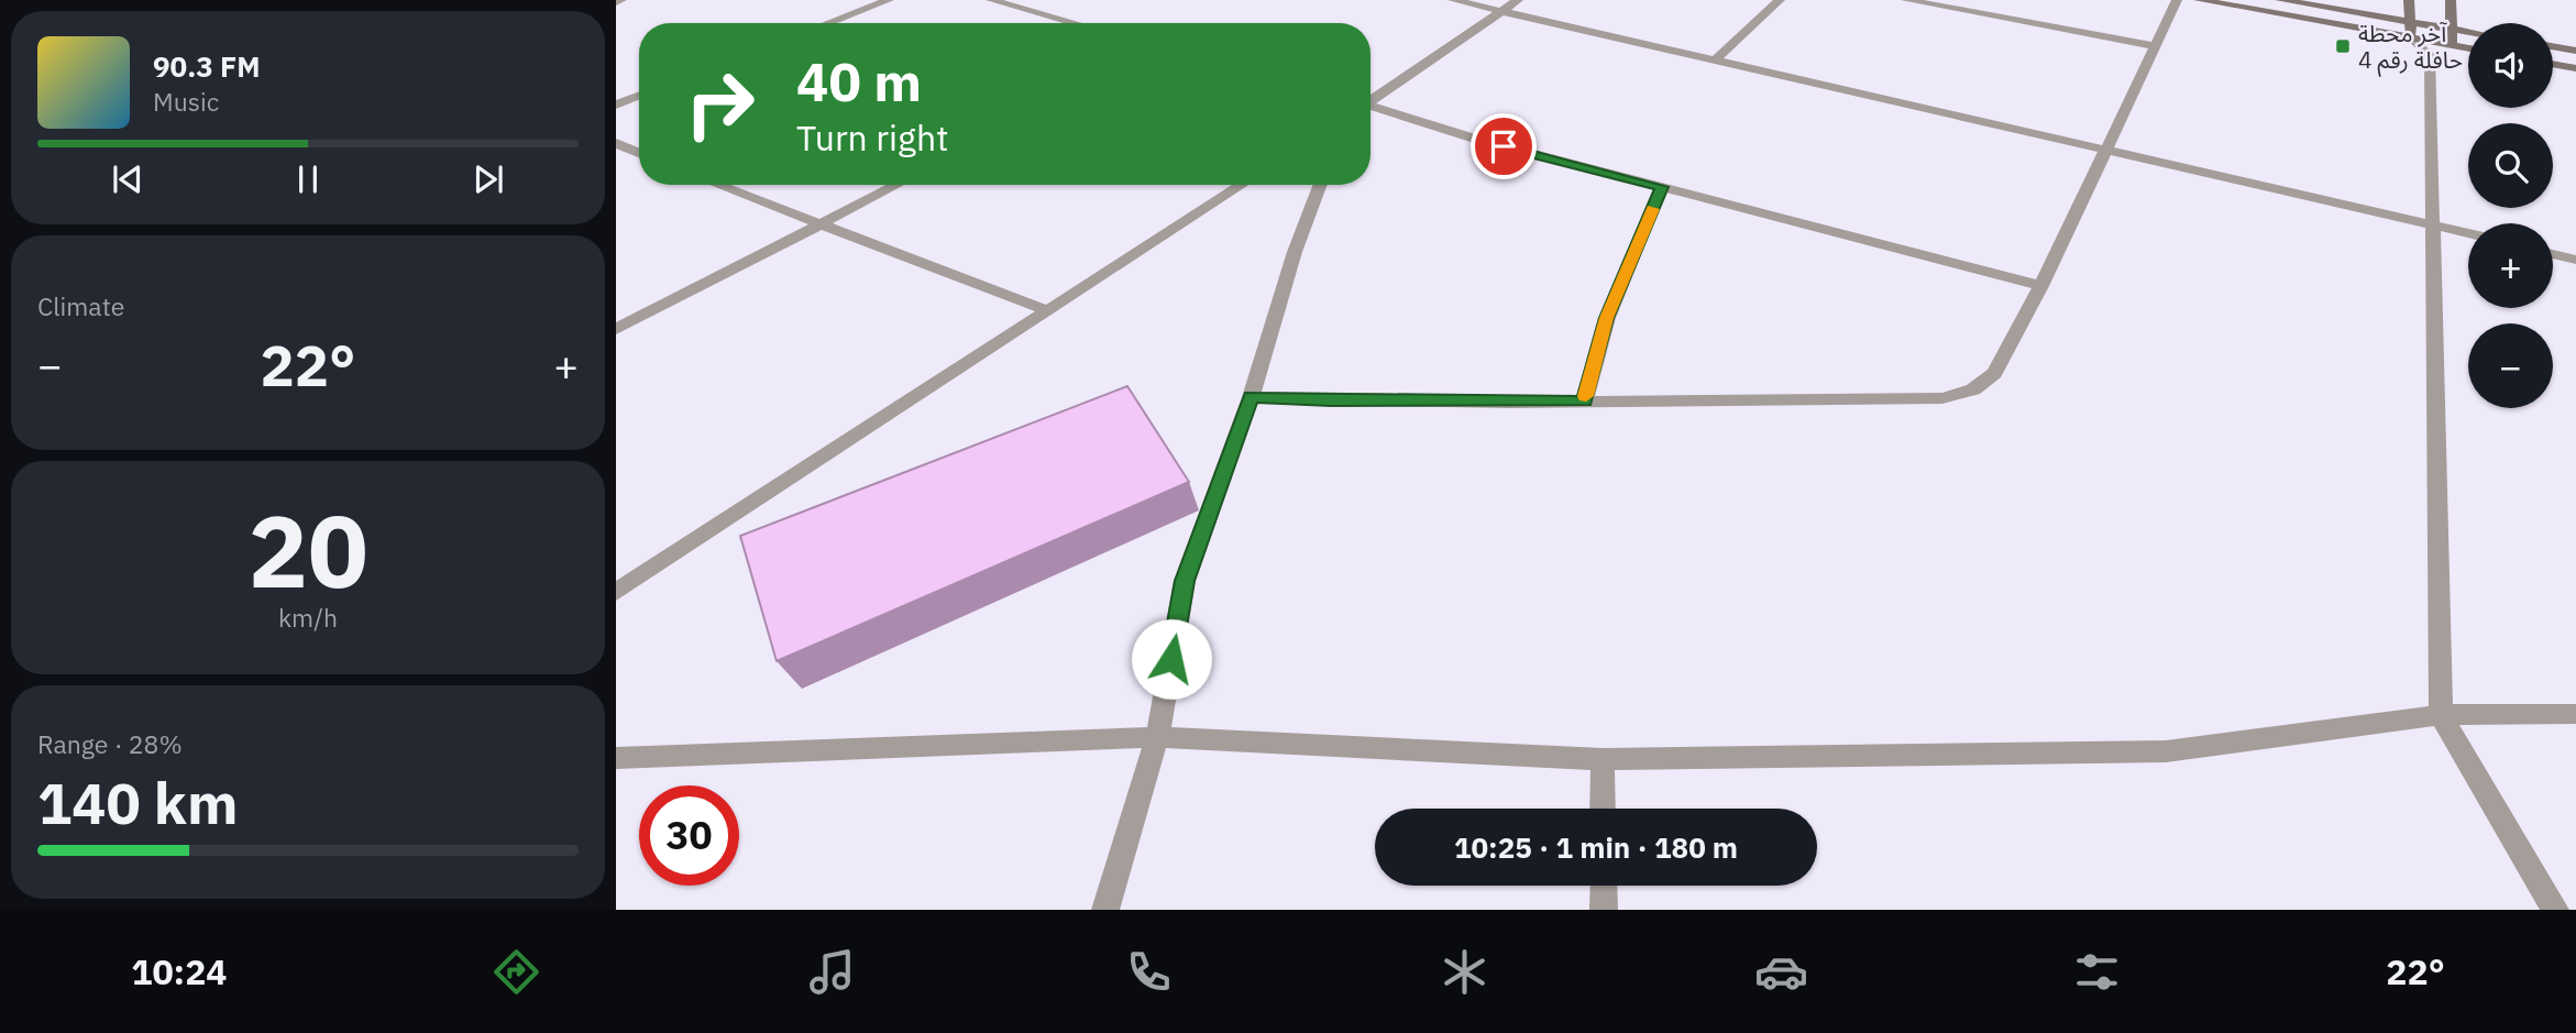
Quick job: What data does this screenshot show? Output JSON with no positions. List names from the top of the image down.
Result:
{
  "places": {
    "transit": ["آخر محطة حافلة رقم 4"]
  },
  "page": {
    "map_buttons": ["+", "−"],
    "turn": ["40 m", "Turn right"],
    "song": ["90.3 FM", "Music"],
    "tile": [
      "Climate",
      ["20", "km/h"],
      ["Range · 28%", "140 km"]
    ],
    "heat": ["−", "22°", "+"],
    "limit": "30",
    "trip": "10:25 · 1 min · 180 m",
    "tabs": ["10:24", "22°"]
  }
}
